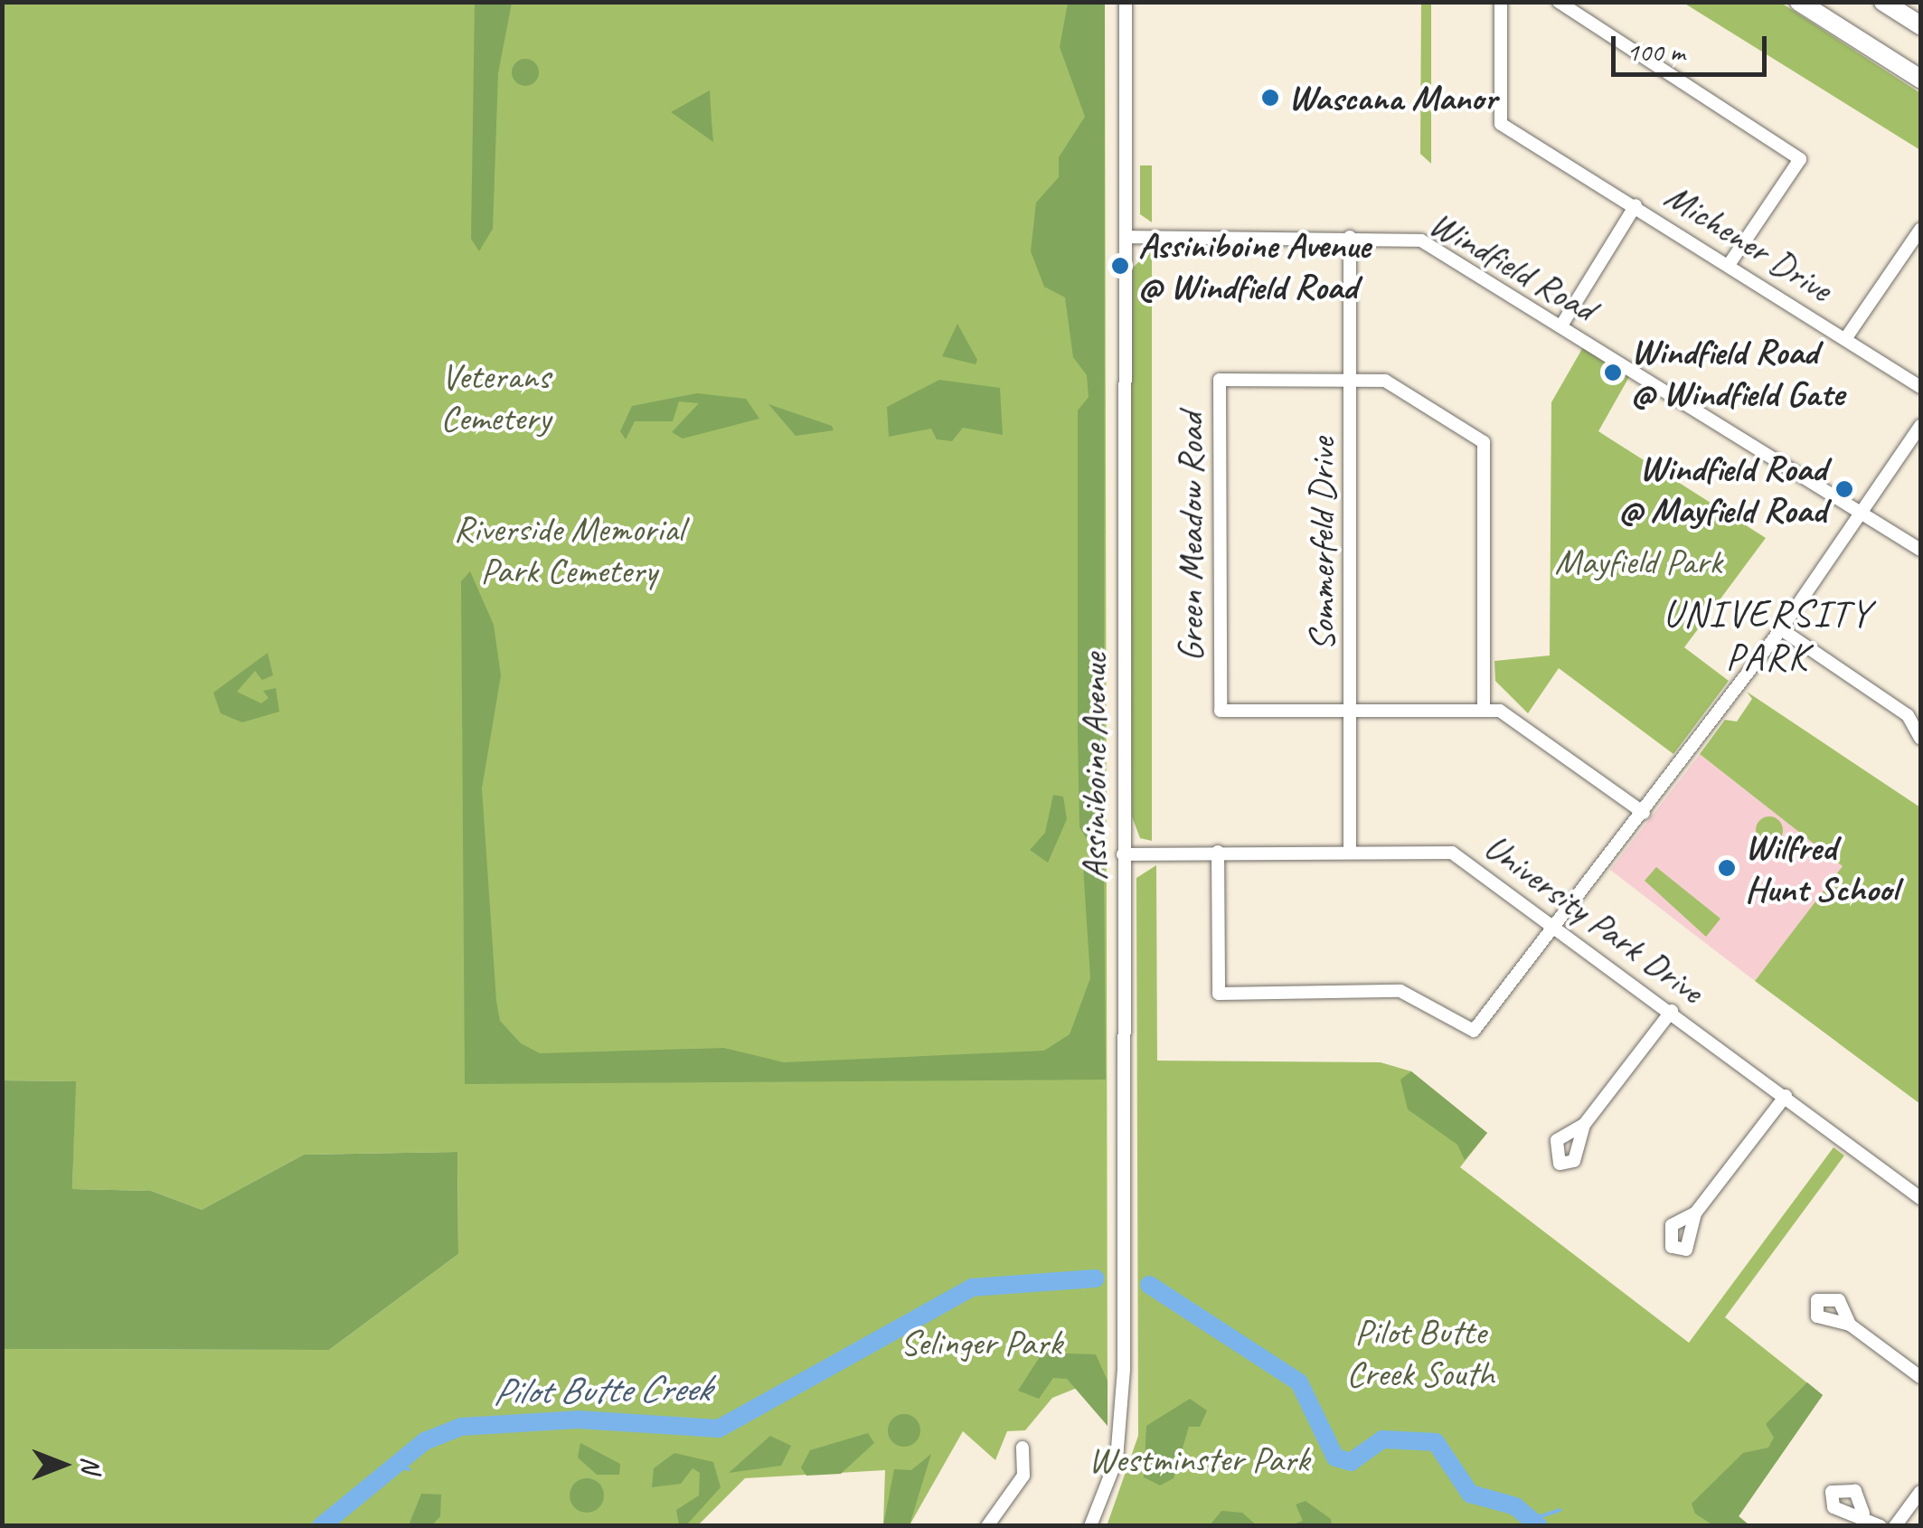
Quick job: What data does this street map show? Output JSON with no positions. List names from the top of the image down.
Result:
{
  "streets": {
    "street": [
      "Michener Drive",
      "Windfield Road",
      "Green Meadow Road",
      "Sommerfeld Drive",
      "Assiniboine Avenue",
      "University Park Drive"
    ]
  },
  "crossings": [
    ["Windfield Road", "Sommerfeld Drive"],
    ["Windfield Road", "Assiniboine Avenue"],
    ["Green Meadow Road", "Sommerfeld Drive"],
    ["Sommerfeld Drive", "University Park Drive"],
    ["Assiniboine Avenue", "University Park Drive"]
  ],
  "districts": ["UNIVERSITY PARK"],
  "water": ["Pilot Butte Creek"],
  "parks": [
    "Veterans Cemetery",
    "Riverside Memorial Park Cemetery",
    "Mayfield Park",
    "Pilot Butte Creek South",
    "Selinger Park",
    "Westminster Park"
  ],
  "places": [
    "Wascana Manor",
    "Assiniboine Avenue @ Windfield Road",
    "Windfield Road @ Windfield Gate",
    "Windfield Road @ Mayfield Road",
    "Wilfred Hunt School"
  ],
  "scale_bar": "100 m",
  "north": "right"
}
